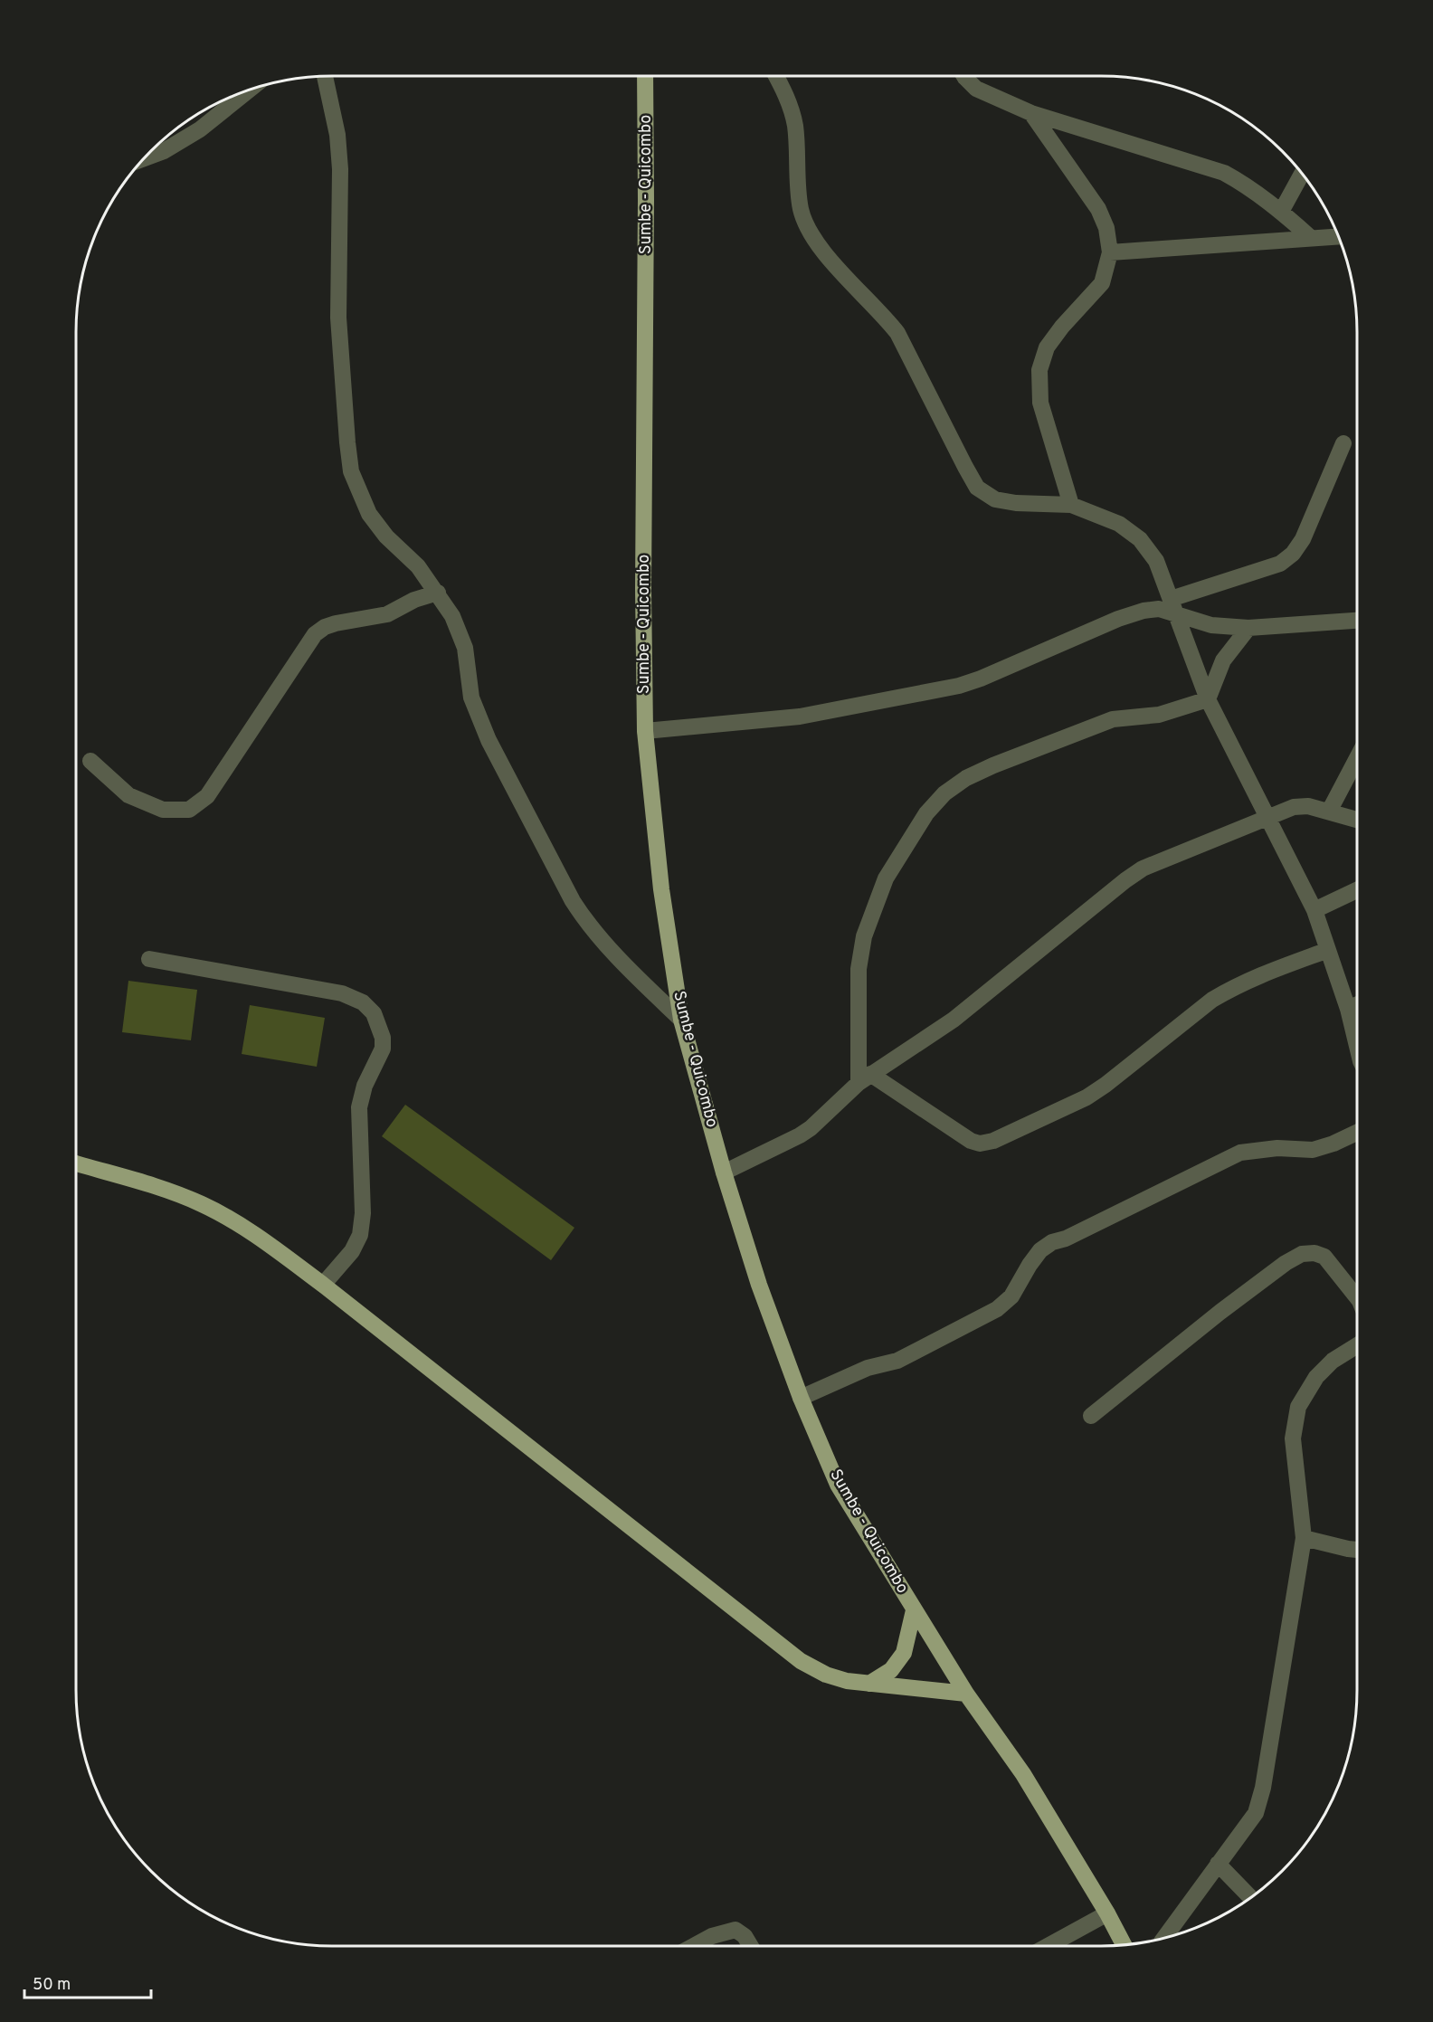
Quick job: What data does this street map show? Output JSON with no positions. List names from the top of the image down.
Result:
{
  "streets": {
    "main road": ["Sumbe - Quicombo"]
  },
  "scale_bar": "50 m"
}
